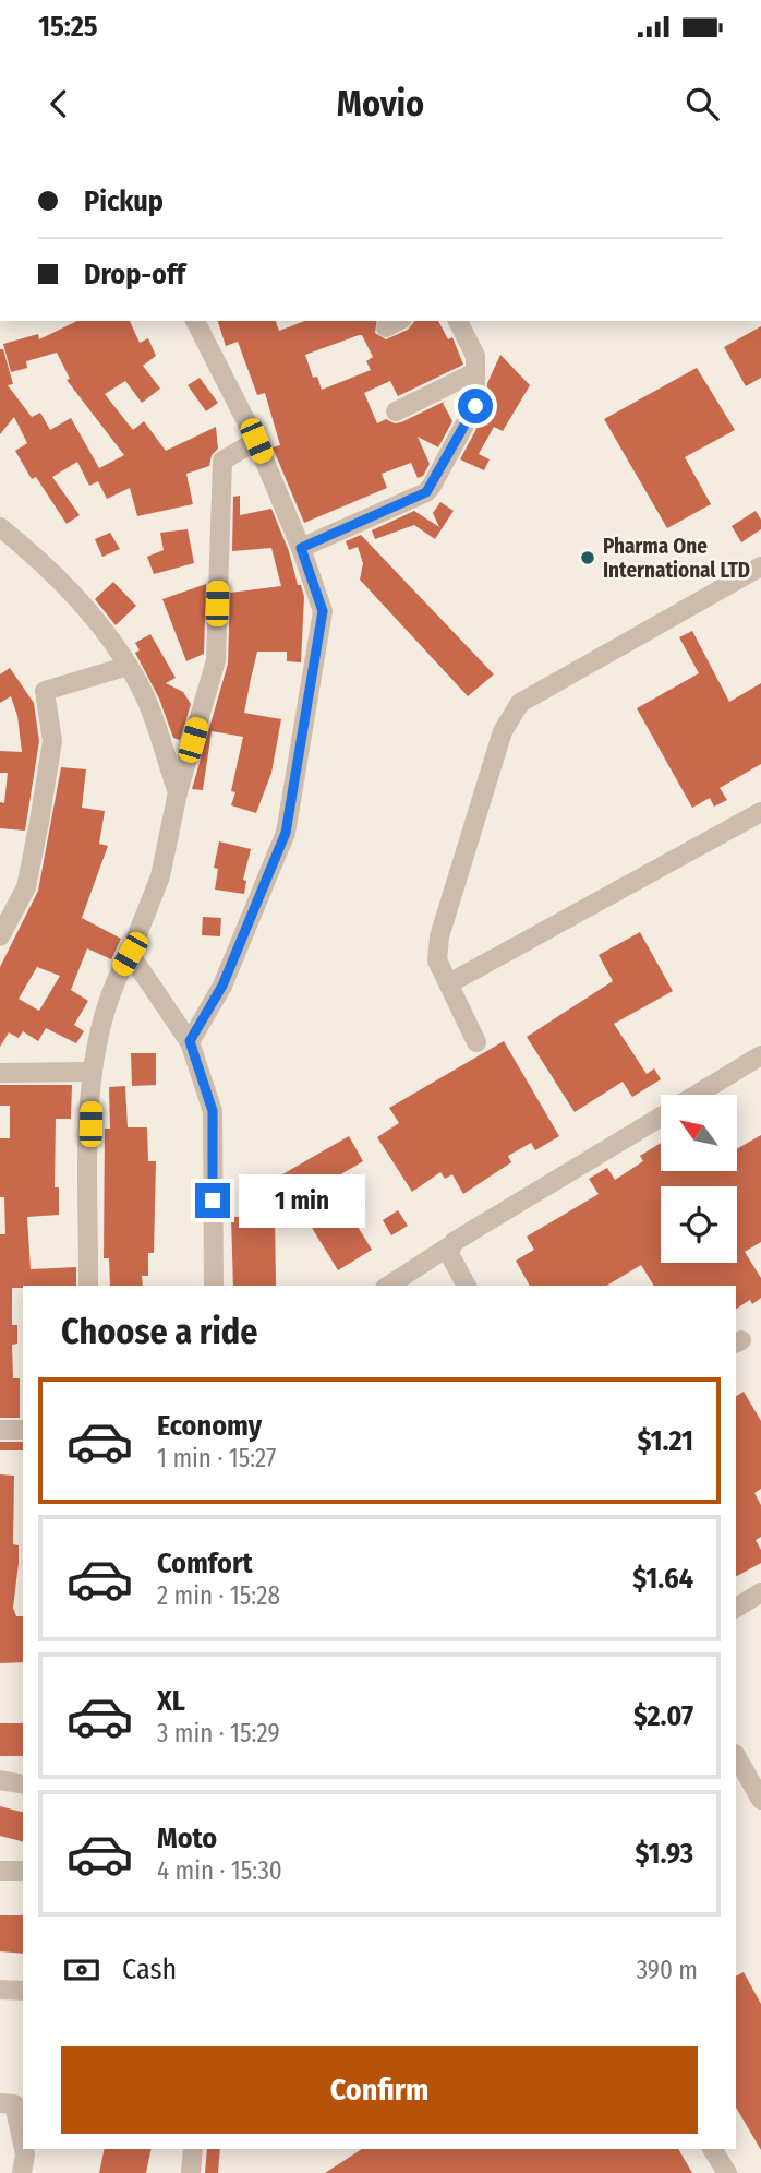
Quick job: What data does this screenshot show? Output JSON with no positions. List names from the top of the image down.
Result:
{
  "places": ["Pharma One International LTD"],
  "north": "top left",
  "page": {
    "status": "15:25",
    "header": "Movio",
    "banner": ["Pickup", "Drop-off"],
    "bubble": "1 min",
    "heading": "Choose a ride",
    "list": [
      {
        "name": "Economy",
        "note": "1 min · 15:27",
        "value": "$1.21"
      },
      {
        "name": "Comfort",
        "note": "2 min · 15:28",
        "value": "$1.64"
      },
      {
        "name": "XL",
        "note": "3 min · 15:29",
        "value": "$2.07"
      },
      {
        "name": "Moto",
        "note": "4 min · 15:30",
        "value": "$1.93"
      }
    ],
    "pay": ["Cash", "390 m"],
    "buttons": "Confirm"
  }
}
